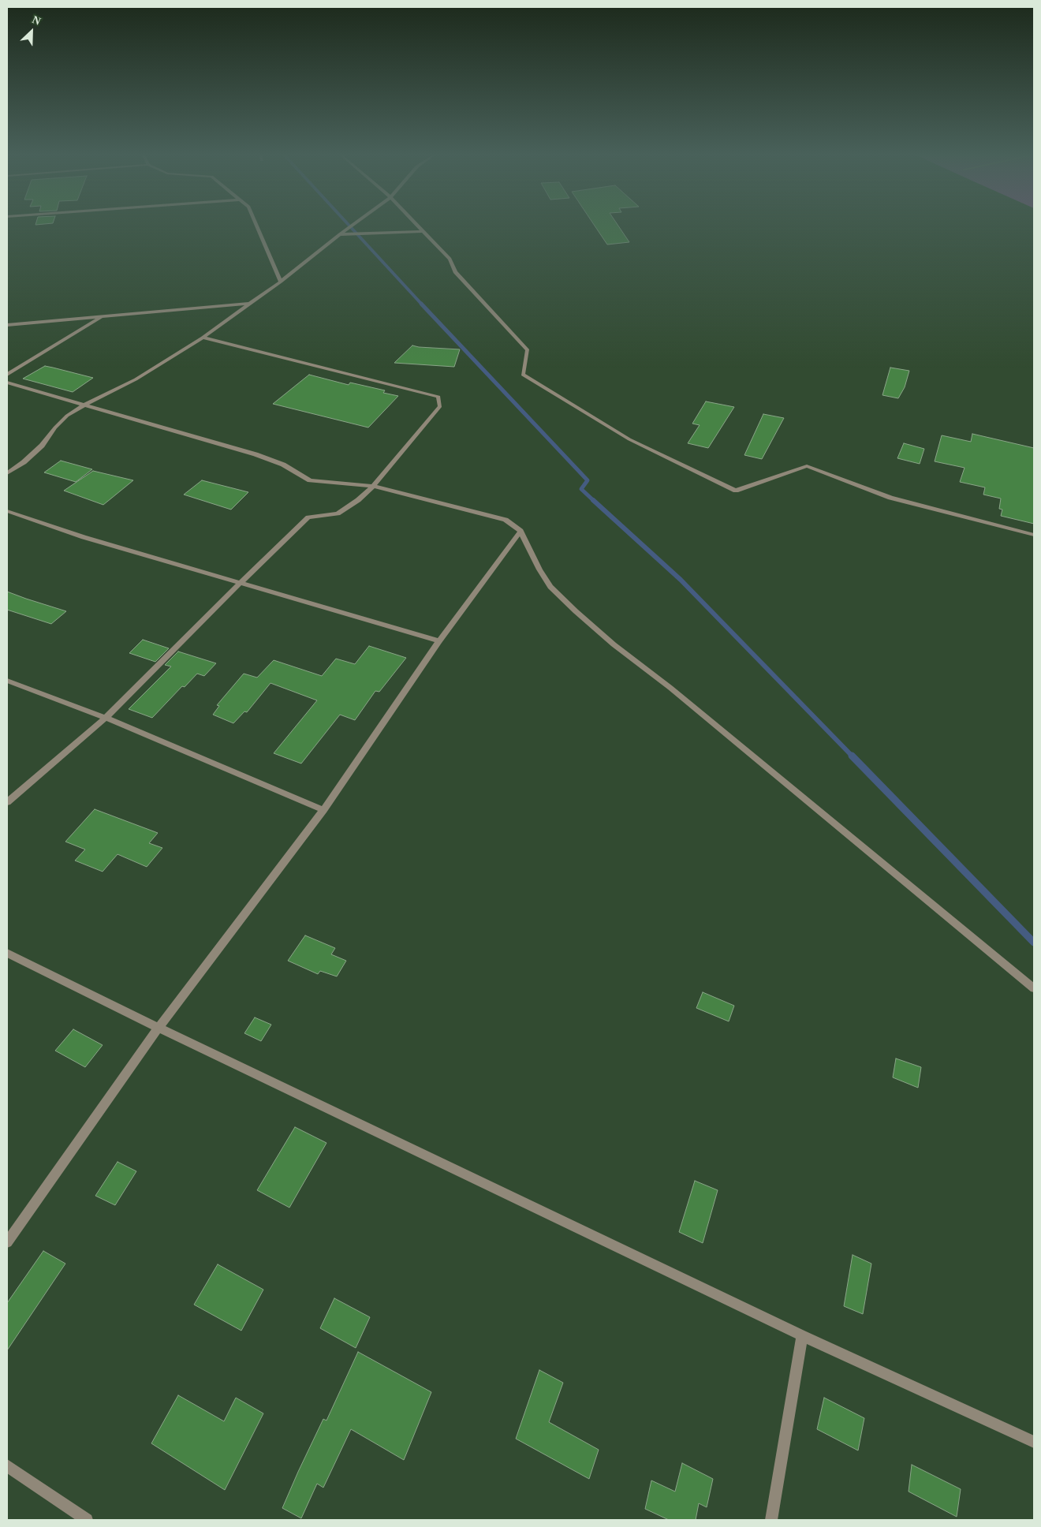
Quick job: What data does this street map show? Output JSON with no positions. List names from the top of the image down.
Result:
{
  "north": "top right"
}
